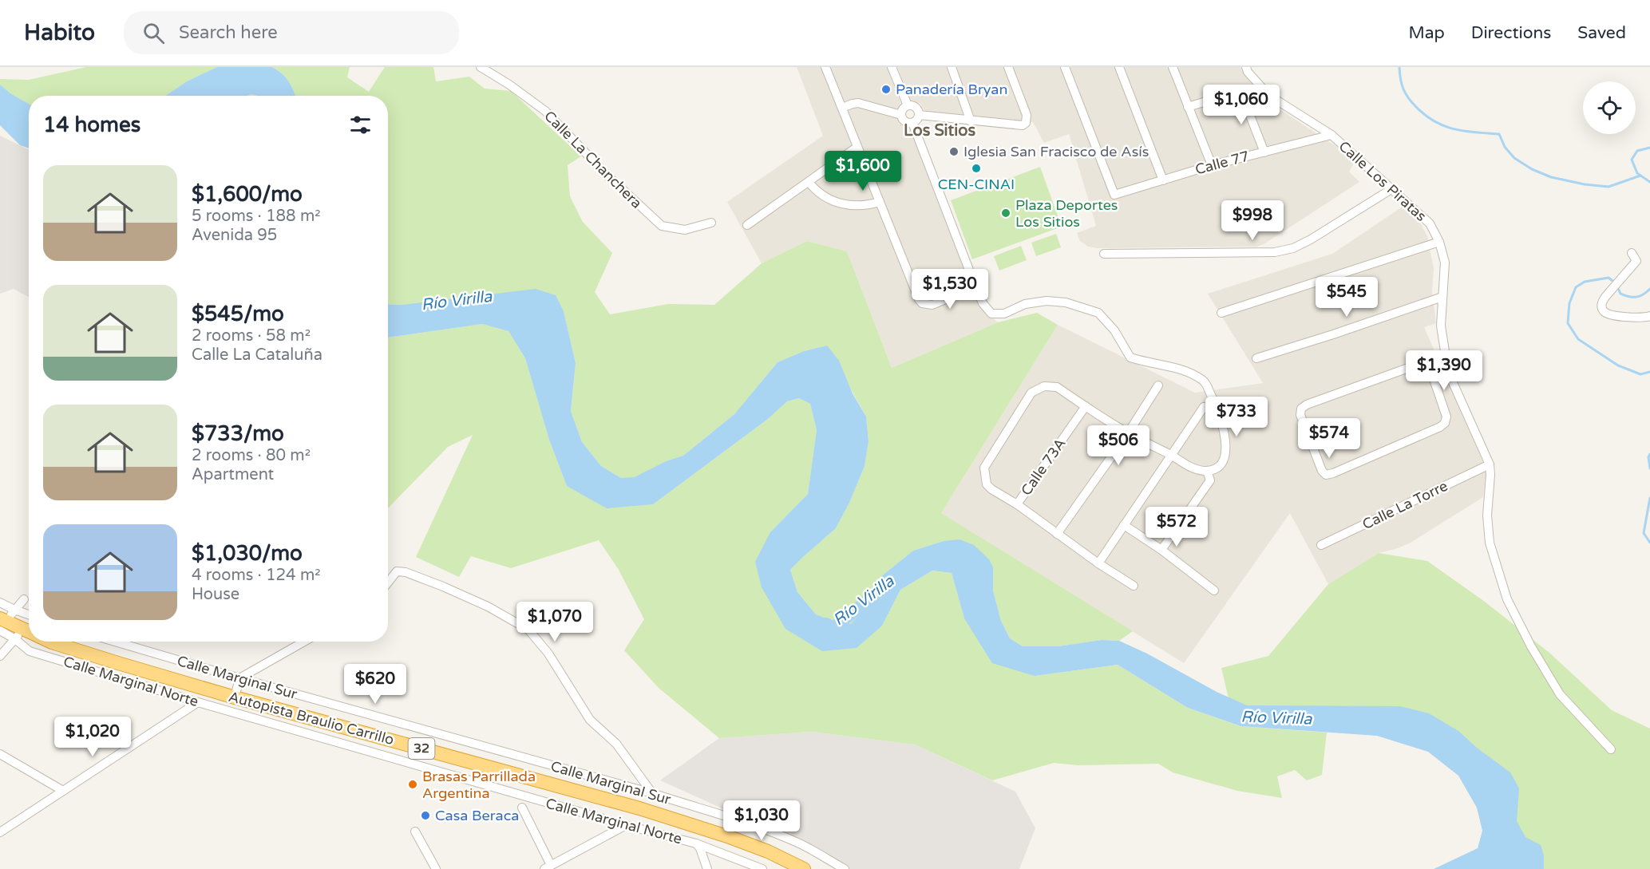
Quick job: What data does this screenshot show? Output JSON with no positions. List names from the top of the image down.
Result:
{
  "streets": {
    "highway": ["Autopista Braulio Carrillo", "32"],
    "street": [
      "Calle La Chanchera",
      "Calle 77",
      "Calle Los Piratas",
      "Calle 73A",
      "Calle La Torre",
      "Calle Marginal Sur",
      "Calle Marginal Norte"
    ]
  },
  "crossings": [
    ["Calle 77", "Calle Los Piratas"],
    ["Calle Los Piratas", "Calle La Torre"],
    ["Calle Marginal Norte", "Autopista Braulio Carrillo"]
  ],
  "districts": ["Los Sitios"],
  "water": ["Río Virilla"],
  "places": [
    "Panadería Bryan",
    "Iglesia San Fracisco de Asís",
    "CEN-CINAI",
    "Plaza Deportes Los Sitios",
    "Brasas Parrillada Argentina",
    "Casa Beraca"
  ],
  "page": {
    "header": "Habito",
    "search": "Search here",
    "nav": ["Map", "Directions", "Saved"],
    "price": [
      "$1,060",
      "$1,600",
      "$998",
      "$1,530",
      "$545",
      "$1,390",
      "$733",
      "$574",
      "$506",
      "$572",
      "$1,070",
      "$620",
      "$1,020",
      "$1,030"
    ],
    "heading": "14 homes",
    "list": [
      {
        "name": "$1,600/mo",
        "note": "5 rooms · 188 m² · Avenida 95"
      },
      {
        "name": "$545/mo",
        "note": "2 rooms · 58 m² · Calle La Cataluña"
      },
      {
        "name": "$733/mo",
        "note": "2 rooms · 80 m² · Apartment"
      },
      {
        "name": "$1,030/mo",
        "note": "4 rooms · 124 m² · House"
      }
    ]
  }
}
